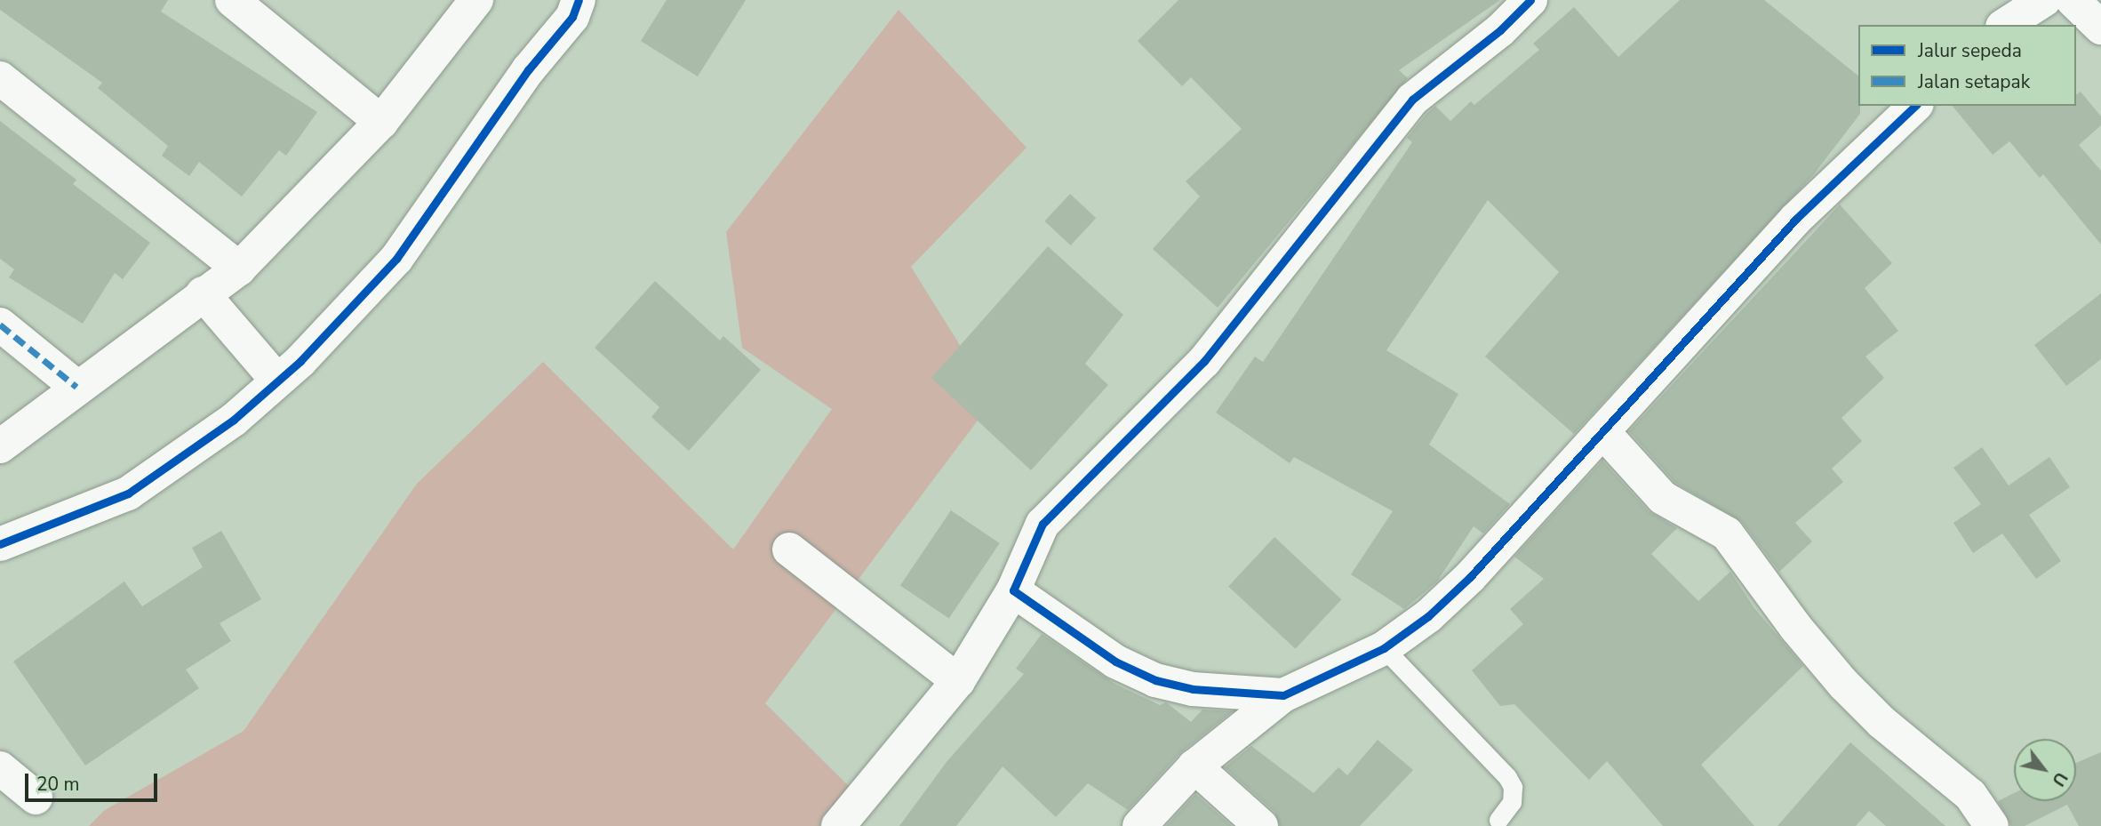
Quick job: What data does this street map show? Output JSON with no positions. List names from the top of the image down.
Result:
{
  "legend": ["Jalur sepeda", "Jalan setapak"],
  "scale_bar": "20 m",
  "north": "bottom right"
}
